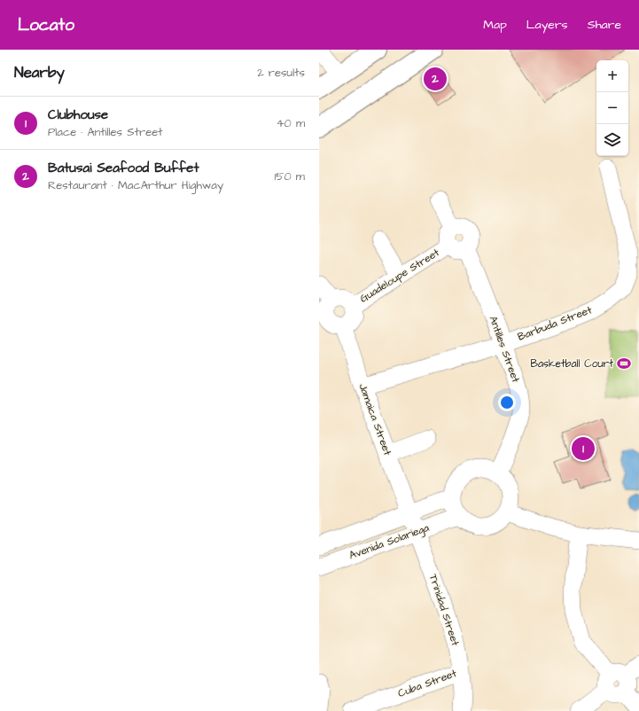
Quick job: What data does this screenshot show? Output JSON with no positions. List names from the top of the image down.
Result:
{
  "streets": {
    "street": [
      "Guadeloupe Street",
      "Barbuda Street",
      "Antilles Street",
      "Jamaica Street",
      "Avenida Solariega",
      "Trinidad Street",
      "Cuba Street"
    ]
  },
  "crossings": [
    ["Guadeloupe Street", "Antilles Street"],
    ["Guadeloupe Street", "Jamaica Street"],
    ["Barbuda Street", "Antilles Street"],
    ["Barbuda Street", "Jamaica Street"],
    ["Antilles Street", "Avenida Solariega"],
    ["Jamaica Street", "Avenida Solariega"],
    ["Jamaica Street", "Trinidad Street"],
    ["Avenida Solariega", "Trinidad Street"],
    ["Trinidad Street", "Cuba Street"]
  ],
  "places": {
    "sports": ["Basketball Court"]
  },
  "page": {
    "header": "Locato",
    "nav": ["Map", "Layers", "Share"],
    "heading": ["Nearby", "2 results"],
    "map_buttons": ["+", "−"],
    "pins": ["2", "1"],
    "list": [
      {
        "mark": "1",
        "name": "Clubhouse",
        "note": "Place · Antilles Street",
        "value": "40 m"
      },
      {
        "mark": "2",
        "name": "Batusai Seafood Buffet",
        "note": "Restaurant · MacArthur Highway",
        "value": "150 m"
      }
    ]
  }
}
